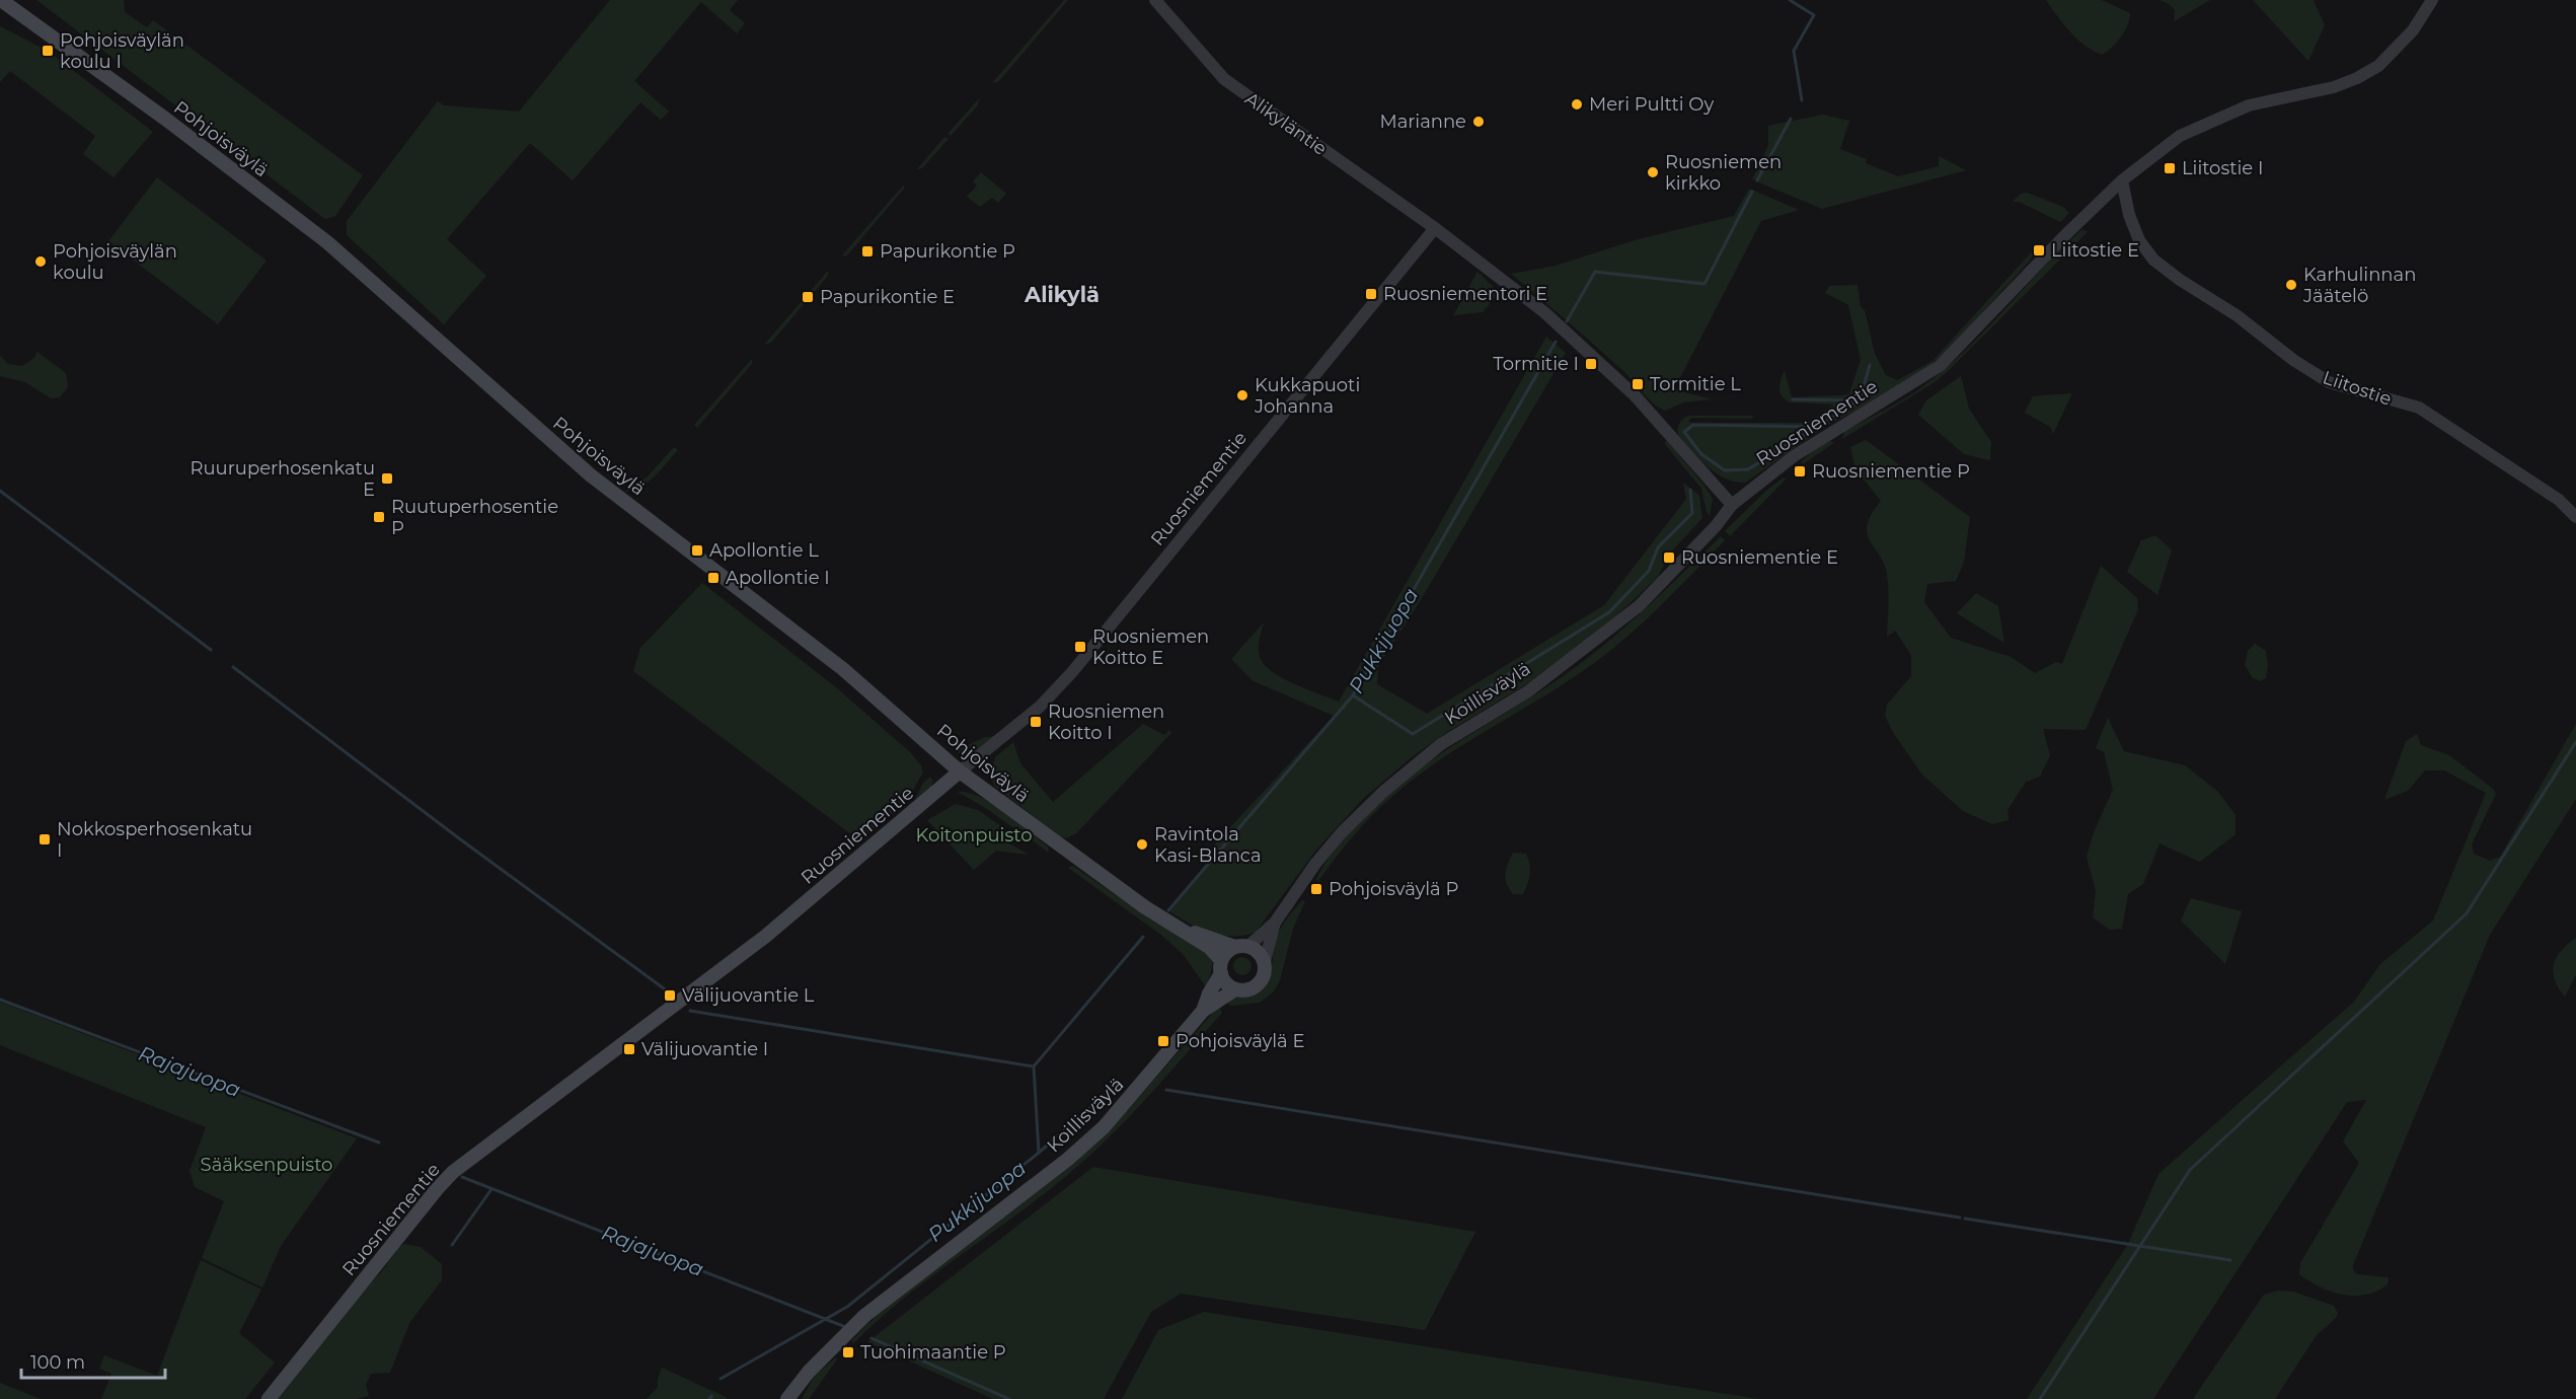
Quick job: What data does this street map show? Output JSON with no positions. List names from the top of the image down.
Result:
{
  "streets": {
    "main road": ["Pohjoisväylä", "Ruosniementie", "Koillisväylä"],
    "street": ["Alikyläntie", "Liitostie"]
  },
  "crossings": [
    ["Alikyläntie", "Ruosniementie"],
    ["Pohjoisväylä", "Ruosniementie"],
    ["Pohjoisväylä", "Koillisväylä"],
    ["Liitostie", "Ruosniementie"],
    ["Ruosniementie", "Koillisväylä"]
  ],
  "districts": ["Alikylä"],
  "water": ["Pukkijuopa", "Rajajuopa"],
  "parks": ["Koitonpuisto", "Sääksenpuisto"],
  "places": {
    "transit": [
      "Pohjoisväylän koulu I",
      "Liitostie I",
      "Liitostie E",
      "Papurikontie P",
      "Ruosniementori E",
      "Papurikontie E",
      "Tormitie I",
      "Tormitie L",
      "Ruosniementie P",
      "Ruuruperhosenkatu E",
      "Ruutuperhosentie P",
      "Apollontie L",
      "Ruosniementie E",
      "Apollontie I",
      "Ruosniemen Koitto E",
      "Ruosniemen Koitto I",
      "Nokkosperhosenkatu I",
      "Pohjoisväylä P",
      "Välijuovantie L",
      "Pohjoisväylä E",
      "Välijuovantie I",
      "Tuohimaantie P"
    ],
    "other": [
      "Meri Pultti Oy",
      "Marianne",
      "Ruosniemen kirkko",
      "Pohjoisväylän koulu",
      "Karhulinnan Jäätelö",
      "Kukkapuoti Johanna",
      "Ravintola Kasi-Blanca"
    ]
  },
  "scale_bar": "100 m"
}
